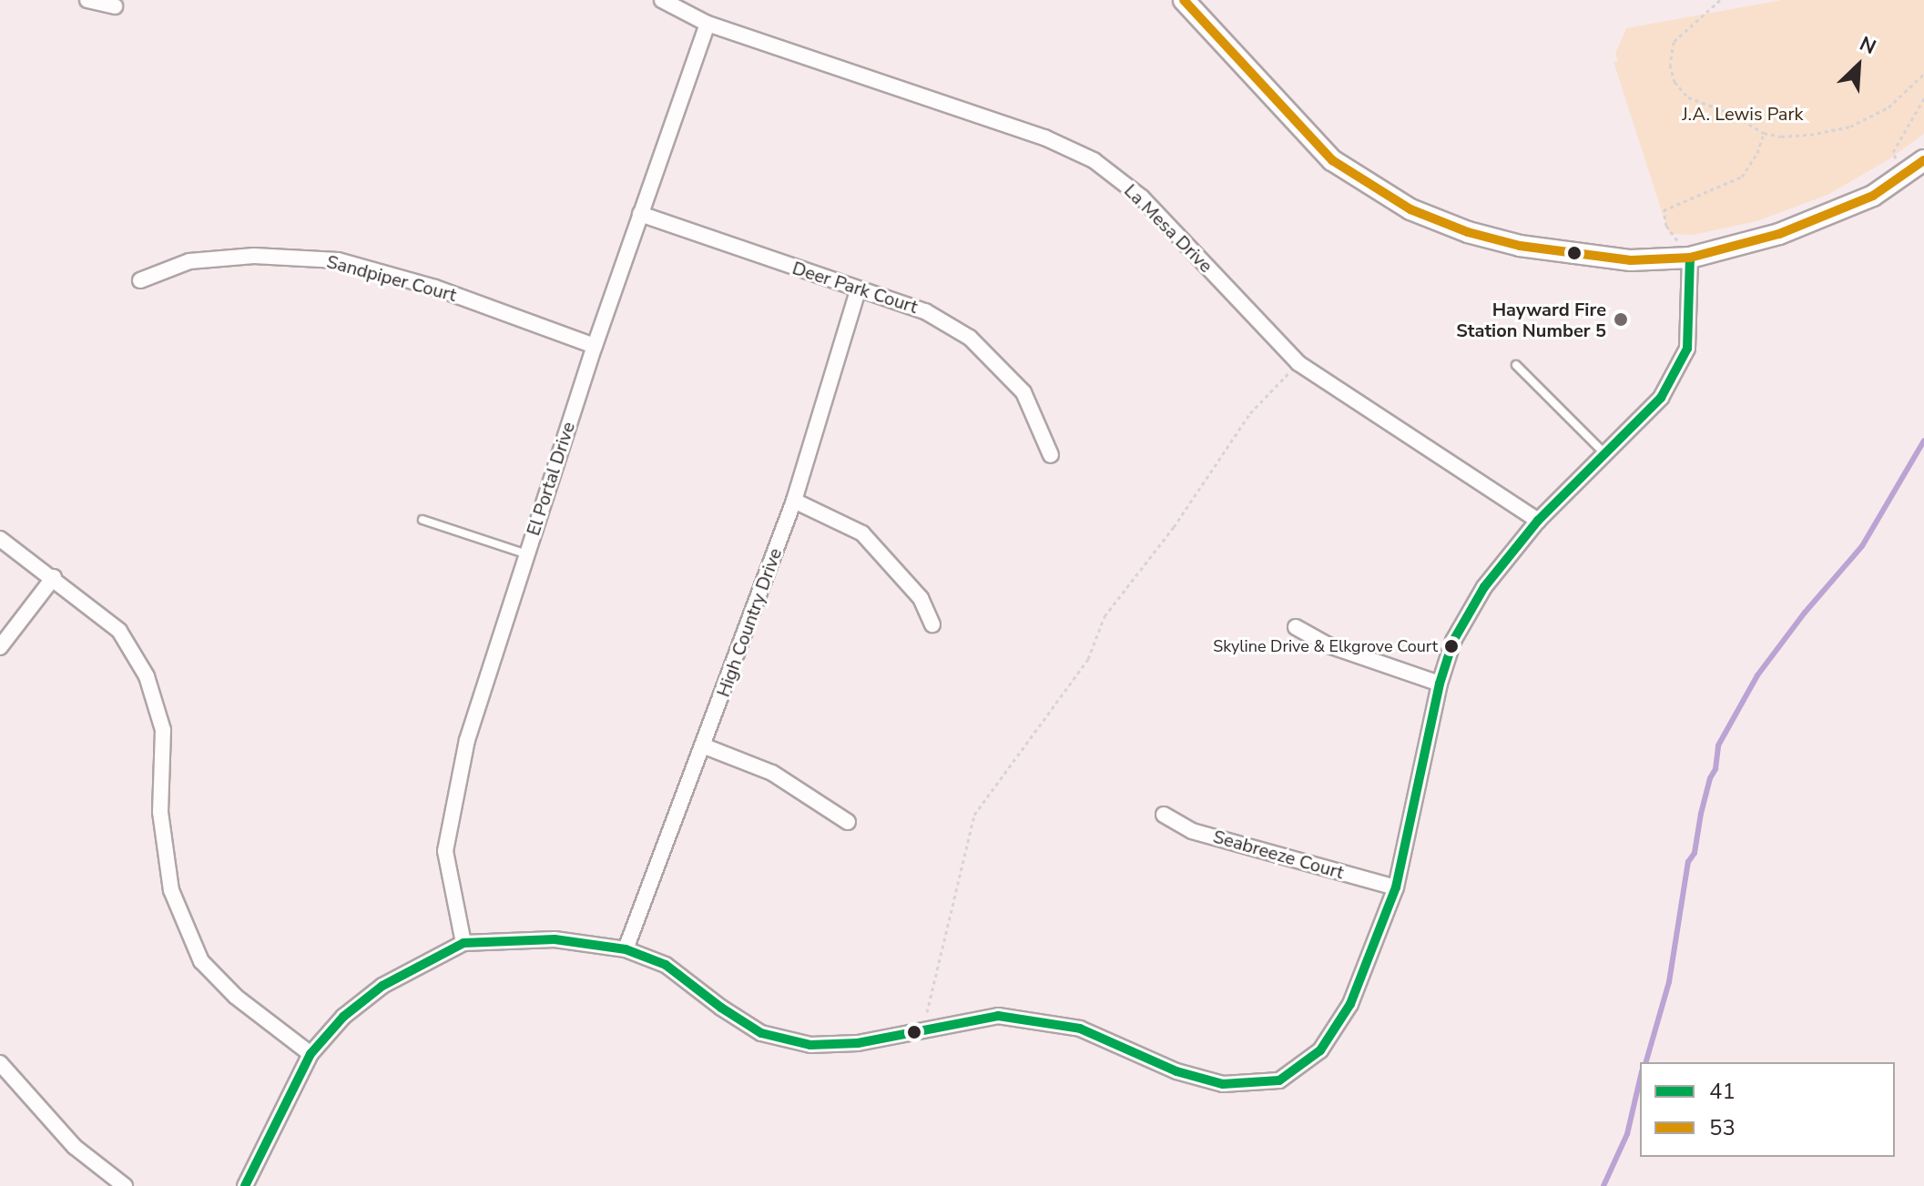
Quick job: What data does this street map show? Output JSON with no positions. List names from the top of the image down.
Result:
{
  "streets": {
    "street": [
      "La Mesa Drive",
      "Sandpiper Court",
      "Deer Park Court",
      "El Portal Drive",
      "High Country Drive",
      "Seabreeze Court"
    ]
  },
  "crossings": [
    ["La Mesa Drive", "El Portal Drive"],
    ["Sandpiper Court", "El Portal Drive"],
    ["Deer Park Court", "El Portal Drive"],
    ["Deer Park Court", "High Country Drive"]
  ],
  "parks": ["J.A. Lewis Park"],
  "places": ["Hayward Fire Station Number 5", "Skyline Drive & Elkgrove Court"],
  "lines": ["transit line 53", "transit line 41"],
  "legend": ["41", "53"],
  "north": "top right"
}
